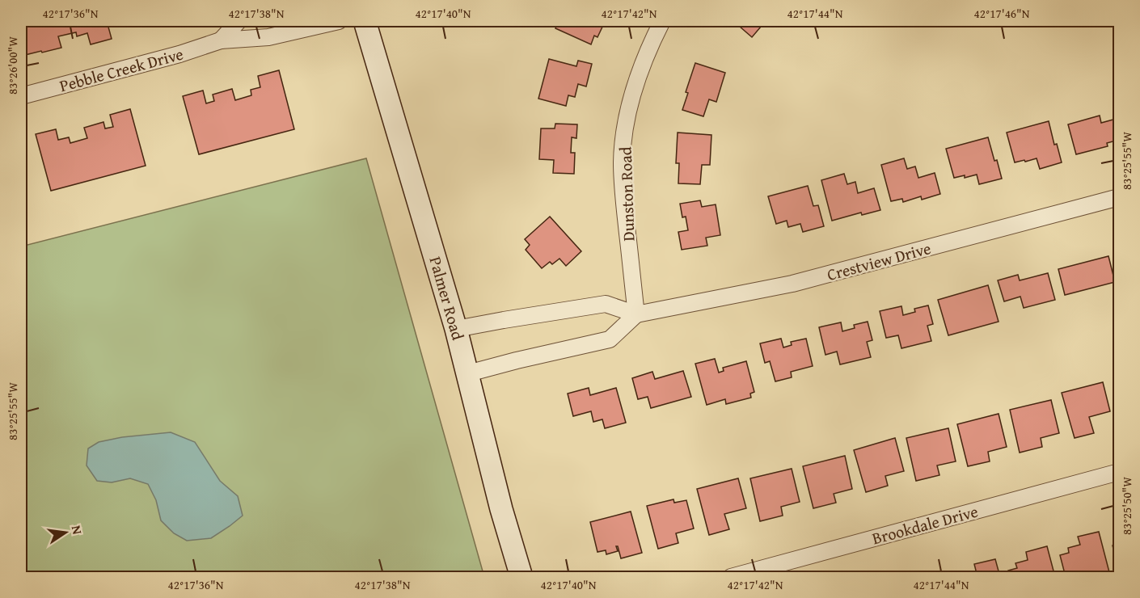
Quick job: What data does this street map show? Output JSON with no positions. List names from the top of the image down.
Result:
{
  "streets": {
    "street": [
      "Pebble Creek Drive",
      "Dunston Road",
      "Crestview Drive",
      "Palmer Road",
      "Brookdale Drive"
    ]
  },
  "crossings": [
    ["Dunston Road", "Crestview Drive"]
  ],
  "north": "right",
  "coordinates": [
    "42°17'36\"N",
    "42°17'38\"N",
    "42°17'40\"N",
    "42°17'42\"N",
    "42°17'44\"N",
    "42°17'46\"N",
    "83°26'00\"W",
    "83°25'55\"W",
    "83°25'50\"W"
  ]
}
